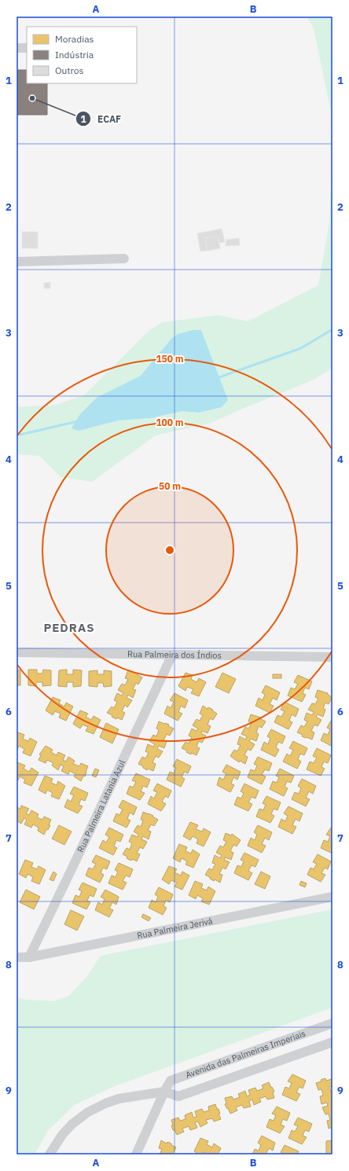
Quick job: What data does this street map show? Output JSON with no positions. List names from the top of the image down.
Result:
{
  "streets": {
    "street": [
      "Rua Palmeira dos Índios",
      "Rua Palmeira Latania Azul",
      "Rua Palmeira Jerivá",
      "Avenida das Palmeiras Imperiais"
    ]
  },
  "crossings": [
    ["Rua Palmeira dos Índios", "Rua Palmeira Latania Azul"],
    ["Rua Palmeira Latania Azul", "Rua Palmeira Jerivá"]
  ],
  "districts": ["PEDRAS"],
  "places": ["ECAF"],
  "legend": ["Moradias", "Indústria", "Outros"],
  "grid": {
    "columns": ["A", "B"],
    "rows": [
      "1",
      "2",
      "3",
      "4",
      "5",
      "6",
      "7",
      "8",
      "9"
    ]
  },
  "rings": ["150 m", "100 m", "50 m"]
}
